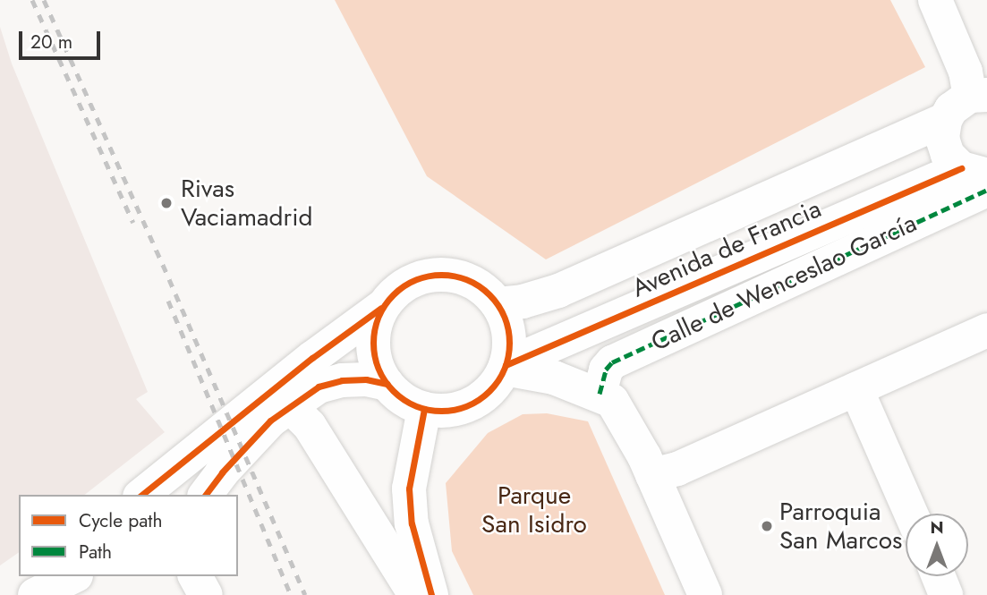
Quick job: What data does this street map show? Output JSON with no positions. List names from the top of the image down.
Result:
{
  "streets": {
    "street": ["Avenida de Francia", "Calle de Wenceslao García"]
  },
  "parks": ["Parque San Isidro"],
  "places": ["Rivas Vaciamadrid", "Parroquia San Marcos"],
  "legend": ["Cycle path", "Path"],
  "scale_bar": "20 m",
  "north": "top"
}
